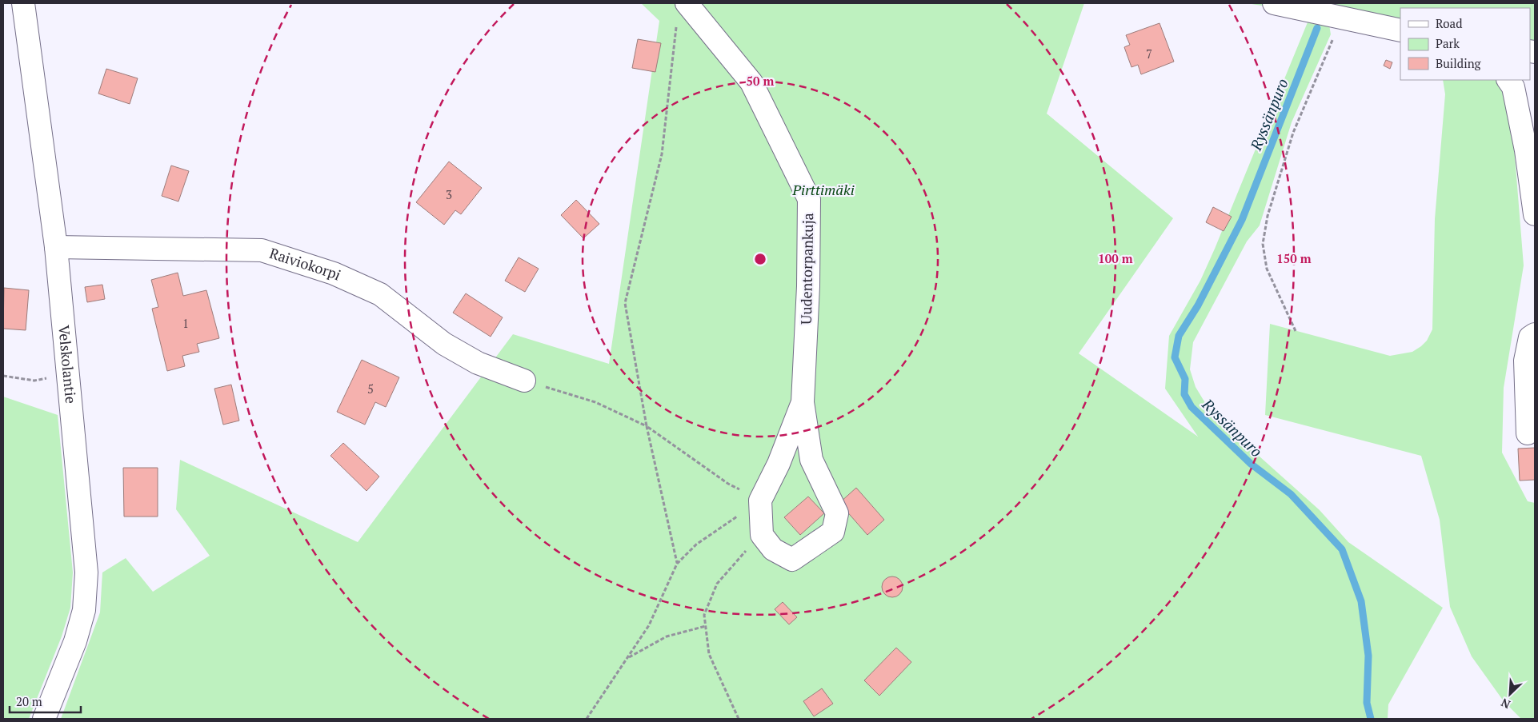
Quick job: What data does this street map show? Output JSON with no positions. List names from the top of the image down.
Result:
{
  "streets": {
    "street": ["Raiviokorpi", "Uudentorpankuja", "Velskolantie"]
  },
  "crossings": [
    ["Raiviokorpi", "Velskolantie"]
  ],
  "water": ["Ryssänpuro"],
  "parks": ["Pirttimäki"],
  "house_numbers": [
    "7",
    "3",
    "1",
    "5"
  ],
  "legend": ["Road", "Park", "Building"],
  "scale_bar": "20 m",
  "north": "bottom left",
  "rings": ["50 m", "100 m", "150 m"]
}
